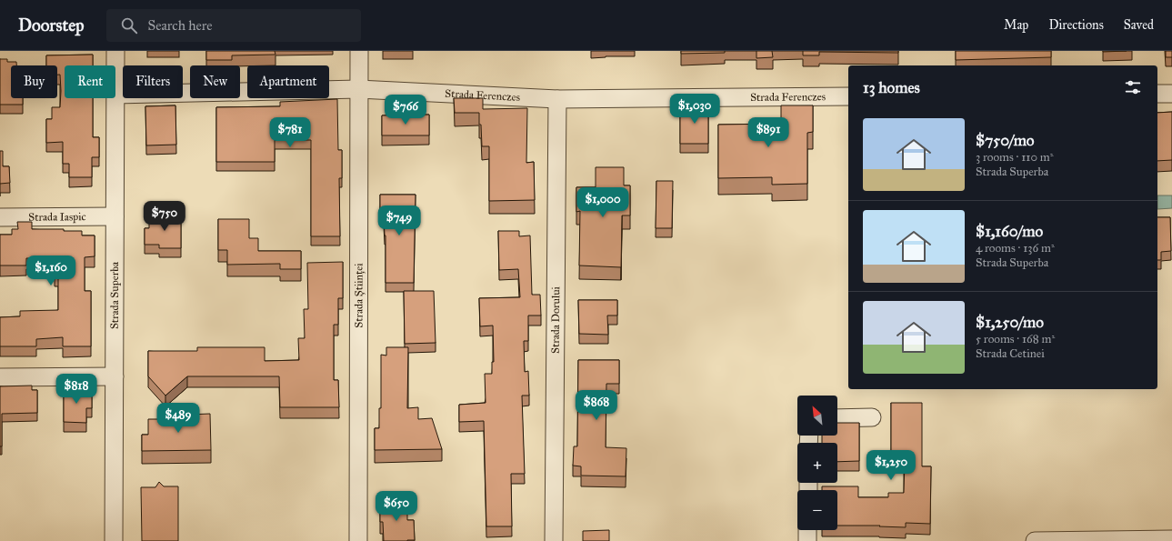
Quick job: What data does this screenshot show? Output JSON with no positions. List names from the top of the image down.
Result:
{
  "streets": {
    "street": [
      "Strada Ferenczes",
      "Strada Iaspic",
      "Strada Științei",
      "Strada Superba",
      "Strada Dorului"
    ]
  },
  "crossings": [
    ["Strada Ferenczes", "Strada Științei"],
    ["Strada Ferenczes", "Strada Dorului"],
    ["Strada Iaspic", "Strada Superba"]
  ],
  "north": "top left",
  "page": {
    "header": "Doorstep",
    "search": "Search here",
    "nav": ["Map", "Directions", "Saved"],
    "chip": [
      "Buy",
      "Rent",
      "Filters",
      "New",
      "Apartment"
    ],
    "heading": "13 homes",
    "price": [
      "$1,030",
      "$766",
      "$781",
      "$891",
      "$1,000",
      "$750",
      "$749",
      "$1,160",
      "$818",
      "$868",
      "$489",
      "$1,250",
      "$650"
    ],
    "list": [
      {
        "name": "$750/mo",
        "note": "3 rooms · 110 m² · Strada Superba"
      },
      {
        "name": "$1,160/mo",
        "note": "4 rooms · 136 m² · Strada Superba"
      },
      {
        "name": "$1,250/mo",
        "note": "5 rooms · 168 m² · Strada Cetinei"
      }
    ],
    "map_buttons": ["+", "−"]
  }
}
